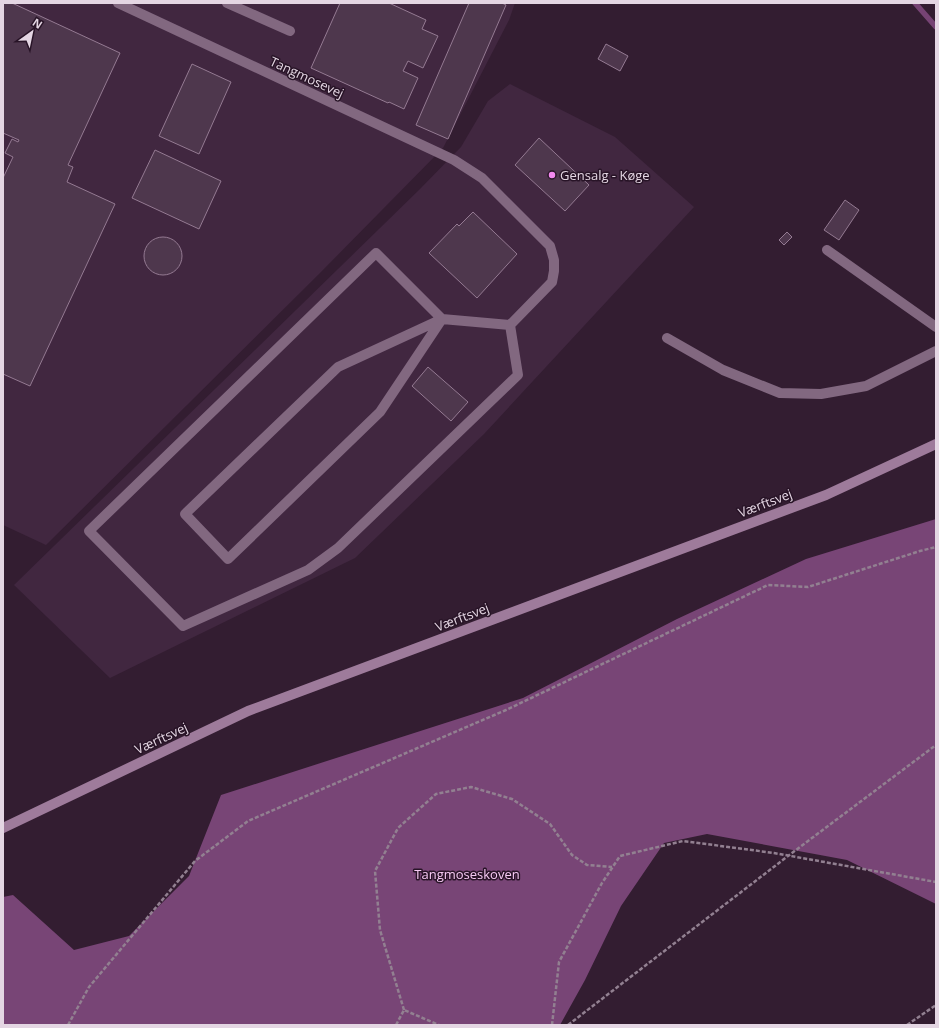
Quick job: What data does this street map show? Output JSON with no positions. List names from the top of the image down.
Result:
{
  "streets": {
    "street": ["Værftsvej"],
    "lane": ["Tangmosevej"]
  },
  "parks": ["Tangmoseskoven"],
  "places": ["Gensalg - Køge"],
  "north": "top right"
}
